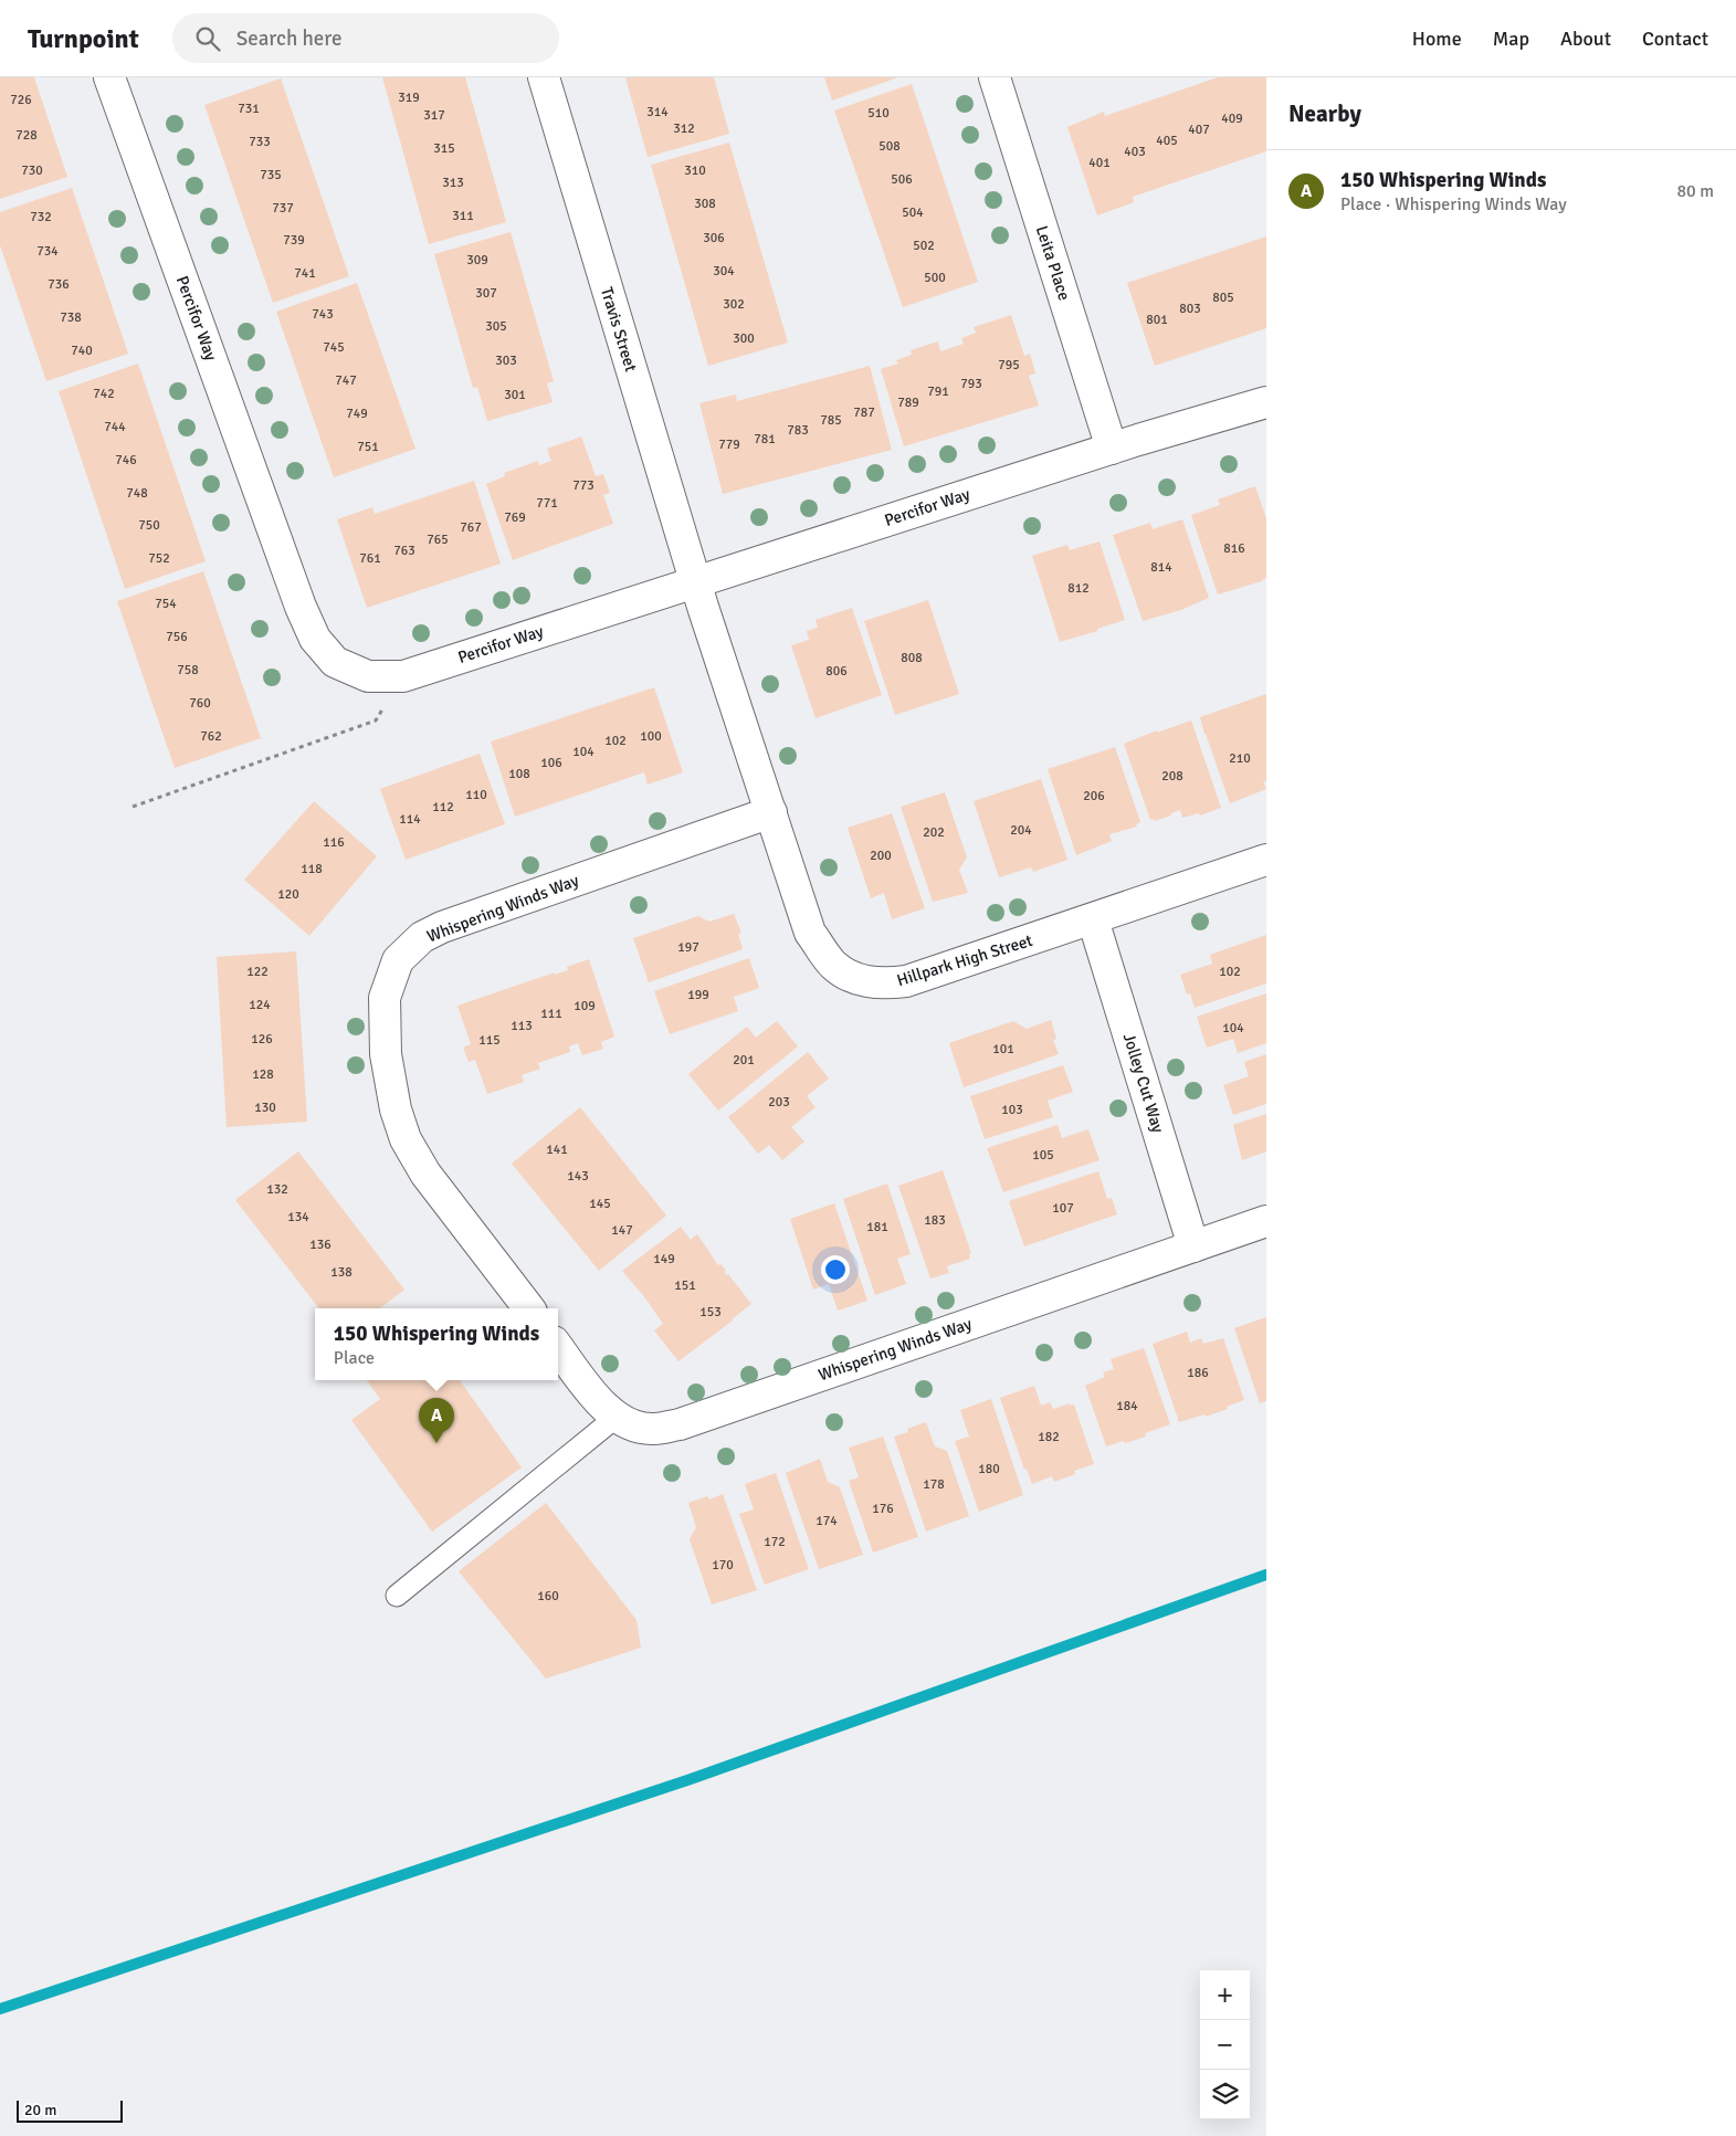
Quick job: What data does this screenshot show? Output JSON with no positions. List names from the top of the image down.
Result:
{
  "streets": {
    "street": [
      "Leita Place",
      "Percifor Way",
      "Travis Street",
      "Whispering Winds Way",
      "Hillpark High Street",
      "Jolley Cut Way"
    ]
  },
  "crossings": [
    ["Leita Place", "Percifor Way"],
    ["Percifor Way", "Travis Street"],
    ["Percifor Way", "Hillpark High Street"],
    ["Travis Street", "Hillpark High Street"],
    ["Whispering Winds Way", "Hillpark High Street"],
    ["Whispering Winds Way", "Jolley Cut Way"],
    ["Hillpark High Street", "Jolley Cut Way"]
  ],
  "house_numbers": [
    "319",
    "726",
    "731",
    "314",
    "510",
    "317",
    "409",
    "312",
    "407",
    "728",
    "405",
    "733",
    "508",
    "315",
    "403",
    "401",
    "730",
    "310",
    "735",
    "506",
    "313",
    "308",
    "737",
    "504",
    "311",
    "732",
    "306",
    "739",
    "502",
    "734",
    "309",
    "304",
    "741",
    "500",
    "736",
    "307",
    "805",
    "302",
    "803",
    "743",
    "738",
    "801",
    "305",
    "300",
    "745",
    "740",
    "303",
    "795",
    "747",
    "793",
    "791",
    "742",
    "301",
    "789",
    "787",
    "749",
    "785",
    "744",
    "783",
    "781",
    "779",
    "751",
    "746",
    "773",
    "748",
    "771",
    "769",
    "750",
    "767",
    "765",
    "816",
    "763",
    "752",
    "761",
    "814",
    "812",
    "754",
    "756",
    "808",
    "758",
    "806",
    "760",
    "762",
    "100",
    "102",
    "104",
    "210",
    "106",
    "108",
    "208",
    "110",
    "206",
    "112",
    "114",
    "204",
    "202",
    "116",
    "200",
    "118",
    "120",
    "197",
    "122",
    "102",
    "199",
    "124",
    "109",
    "111",
    "113",
    "104",
    "126",
    "115",
    "101",
    "201",
    "128",
    "203",
    "130",
    "103",
    "141",
    "105",
    "143",
    "132",
    "145",
    "107",
    "134",
    "183",
    "181",
    "147",
    "136",
    "149",
    "138",
    "151",
    "153",
    "186",
    "184",
    "182",
    "180",
    "178",
    "176",
    "174",
    "172",
    "170",
    "160"
  ],
  "scale_bar": "20 m",
  "page": {
    "header": "Turnpoint",
    "search": "Search here",
    "nav": [
      "Home",
      "Map",
      "About",
      "Contact"
    ],
    "heading": "Nearby",
    "list": [
      {
        "mark": "A",
        "name": "150 Whispering Winds",
        "note": "Place · Whispering Winds Way",
        "value": "80 m"
      }
    ],
    "popup": ["150 Whispering Winds", "Place"],
    "pins": "A",
    "map_buttons": ["+", "−"],
    "scale": "20 m"
  }
}
